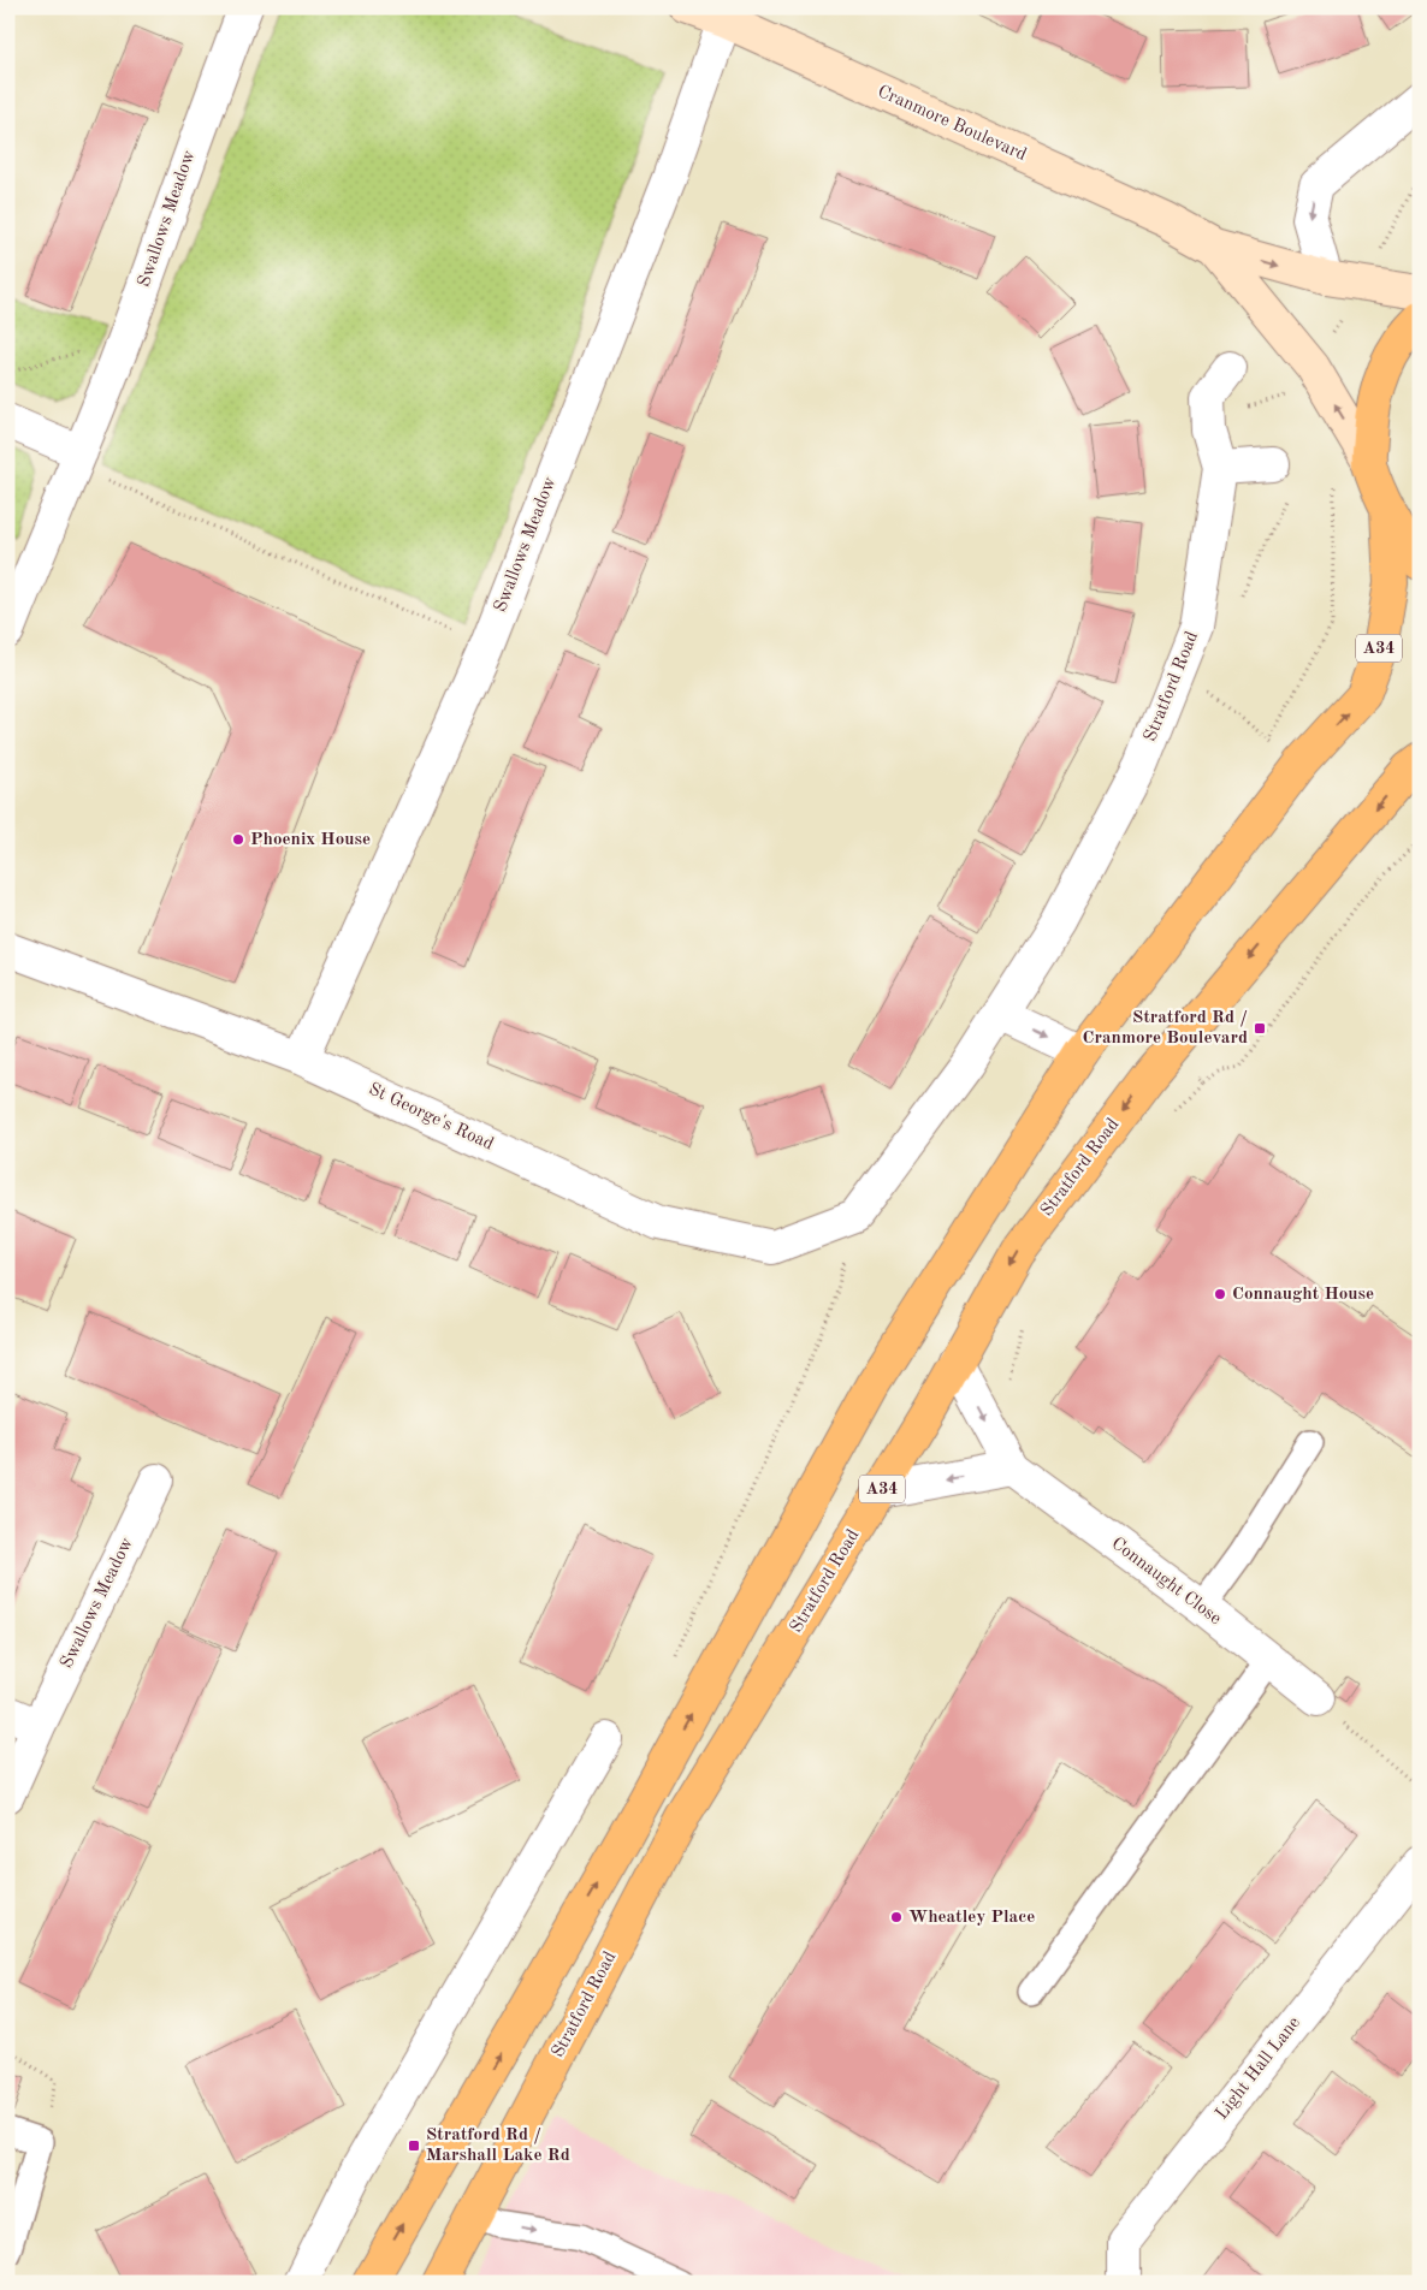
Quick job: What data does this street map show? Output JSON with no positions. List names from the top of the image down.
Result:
{
  "streets": {
    "highway": ["A34", "Stratford Road"],
    "street": [
      "Cranmore Boulevard",
      "Swallows Meadow",
      "St George's Road",
      "Connaught Close",
      "Light Hall Lane"
    ]
  },
  "crossings": [
    ["Cranmore Boulevard", "Swallows Meadow"],
    ["Cranmore Boulevard", "A34"],
    ["Swallows Meadow", "St George's Road"],
    ["Stratford Road", "St George's Road"],
    ["Stratford Road", "Connaught Close"]
  ],
  "places": {
    "other": ["Phoenix House", "Connaught House", "Wheatley Place"],
    "transit": ["Stratford Rd / Cranmore Boulevard", "Stratford Rd / Marshall Lake Rd"]
  }
}
